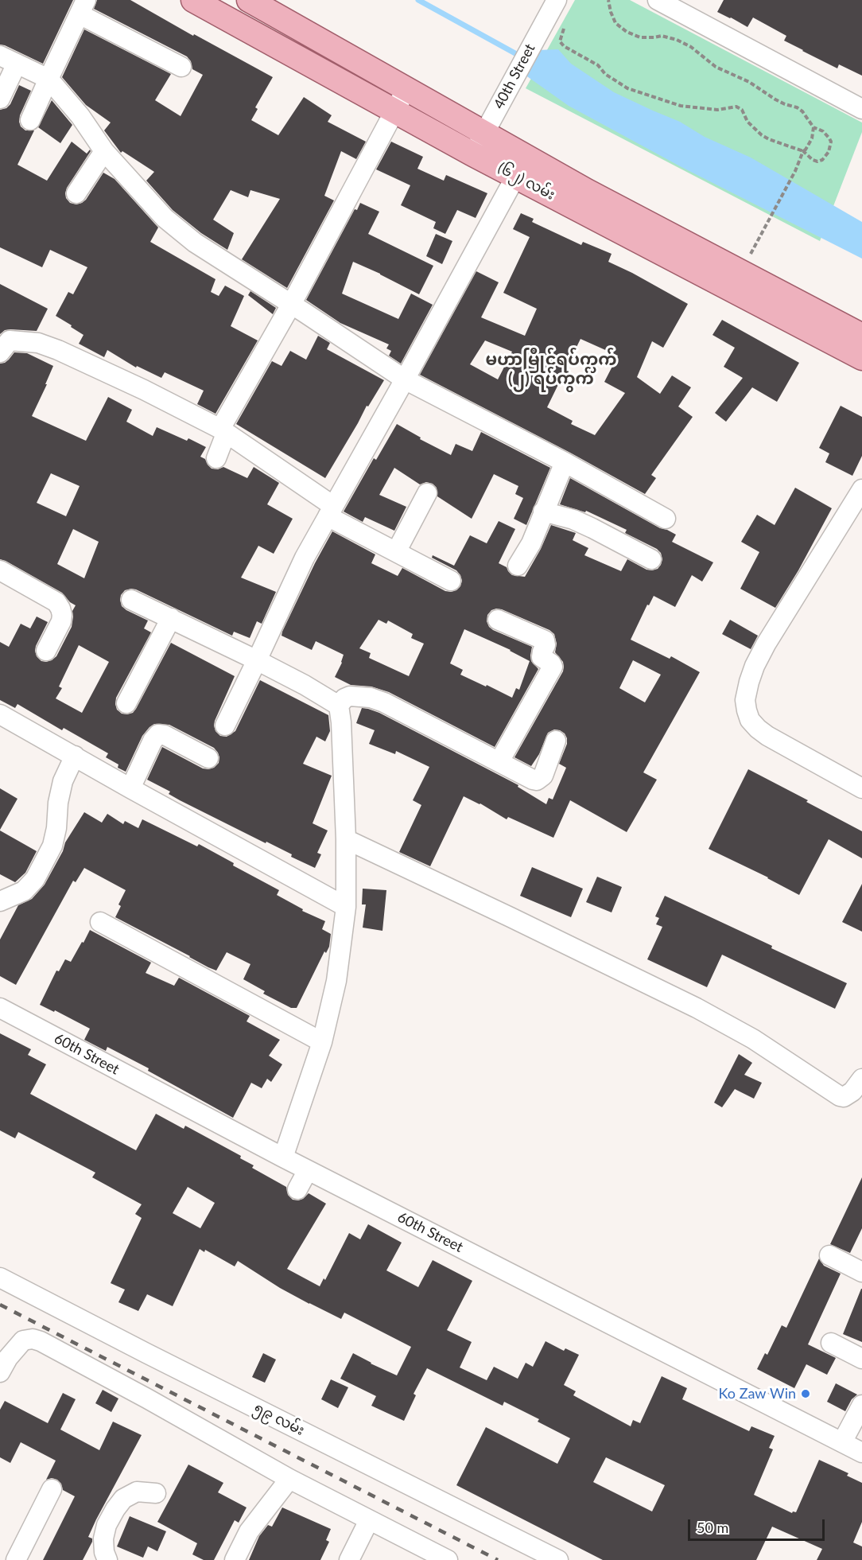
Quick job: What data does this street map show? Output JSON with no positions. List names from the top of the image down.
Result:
{
  "streets": {
    "main road": ["(၆၂) လမ်း"],
    "street": ["40th Street", "60th Street", "၅၉ လမ်း"]
  },
  "crossings": [
    ["40th Street", "(၆၂) လမ်း"]
  ],
  "districts": ["မဟာမြိုင်ရပ်ကွက် (၂) ရပ်ကွက်"],
  "places": ["Ko Zaw Win"],
  "scale_bar": "50 m"
}
